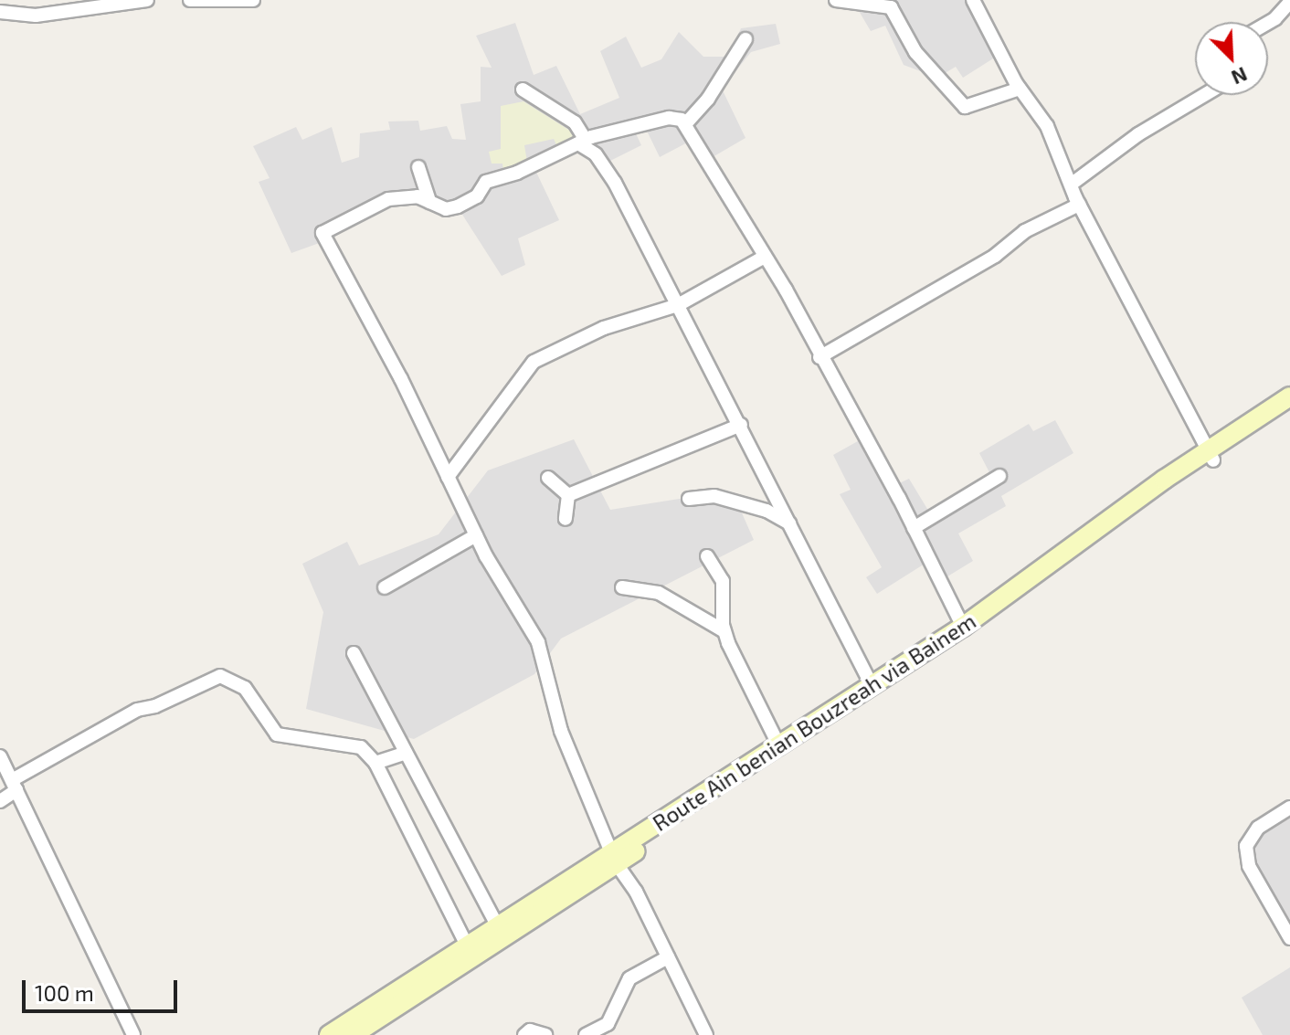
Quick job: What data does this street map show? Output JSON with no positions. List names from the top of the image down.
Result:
{
  "streets": {
    "main road": ["Route Ain benian Bouzreah via Bainem"]
  },
  "scale_bar": "100 m",
  "north": "bottom right"
}
